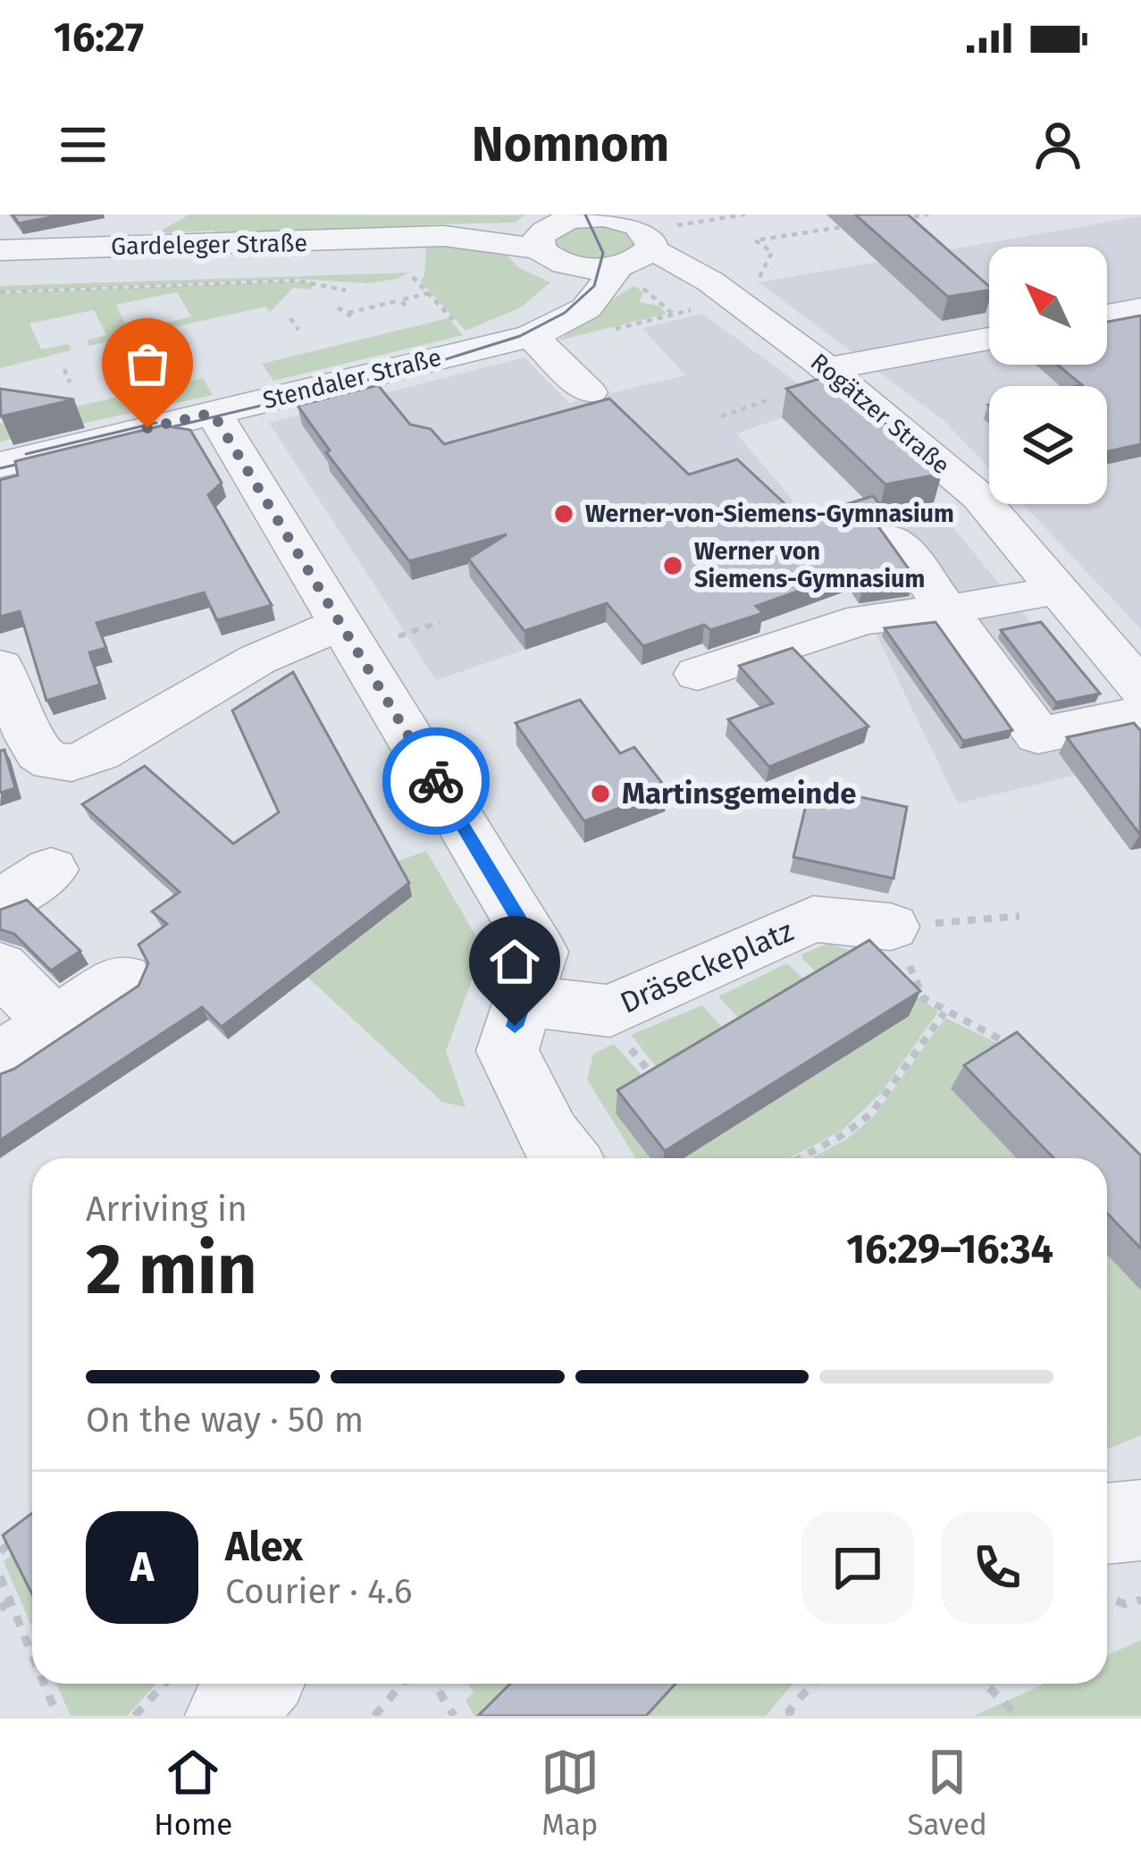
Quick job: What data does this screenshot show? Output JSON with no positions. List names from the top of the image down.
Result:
{
  "streets": {
    "street": [
      "Gardeleger Straße",
      "Stendaler Straße",
      "Rogätzer Straße",
      "Dräseckeplatz"
    ]
  },
  "crossings": [
    ["Stendaler Straße", "Rogätzer Straße"]
  ],
  "places": ["Werner-von-Siemens-Gymnasium", "Werner von Siemens-Gymnasium", "Martinsgemeinde"],
  "north": "top left",
  "page": {
    "status": "16:27",
    "header": "Nomnom",
    "heading": ["2 min", "Arriving in", "16:29–16:34"],
    "panel": ["Alex", "Courier · 4.6"],
    "bar": "On the way · 50 m",
    "round": "A",
    "tabs": ["Home", "Map", "Saved"]
  }
}
